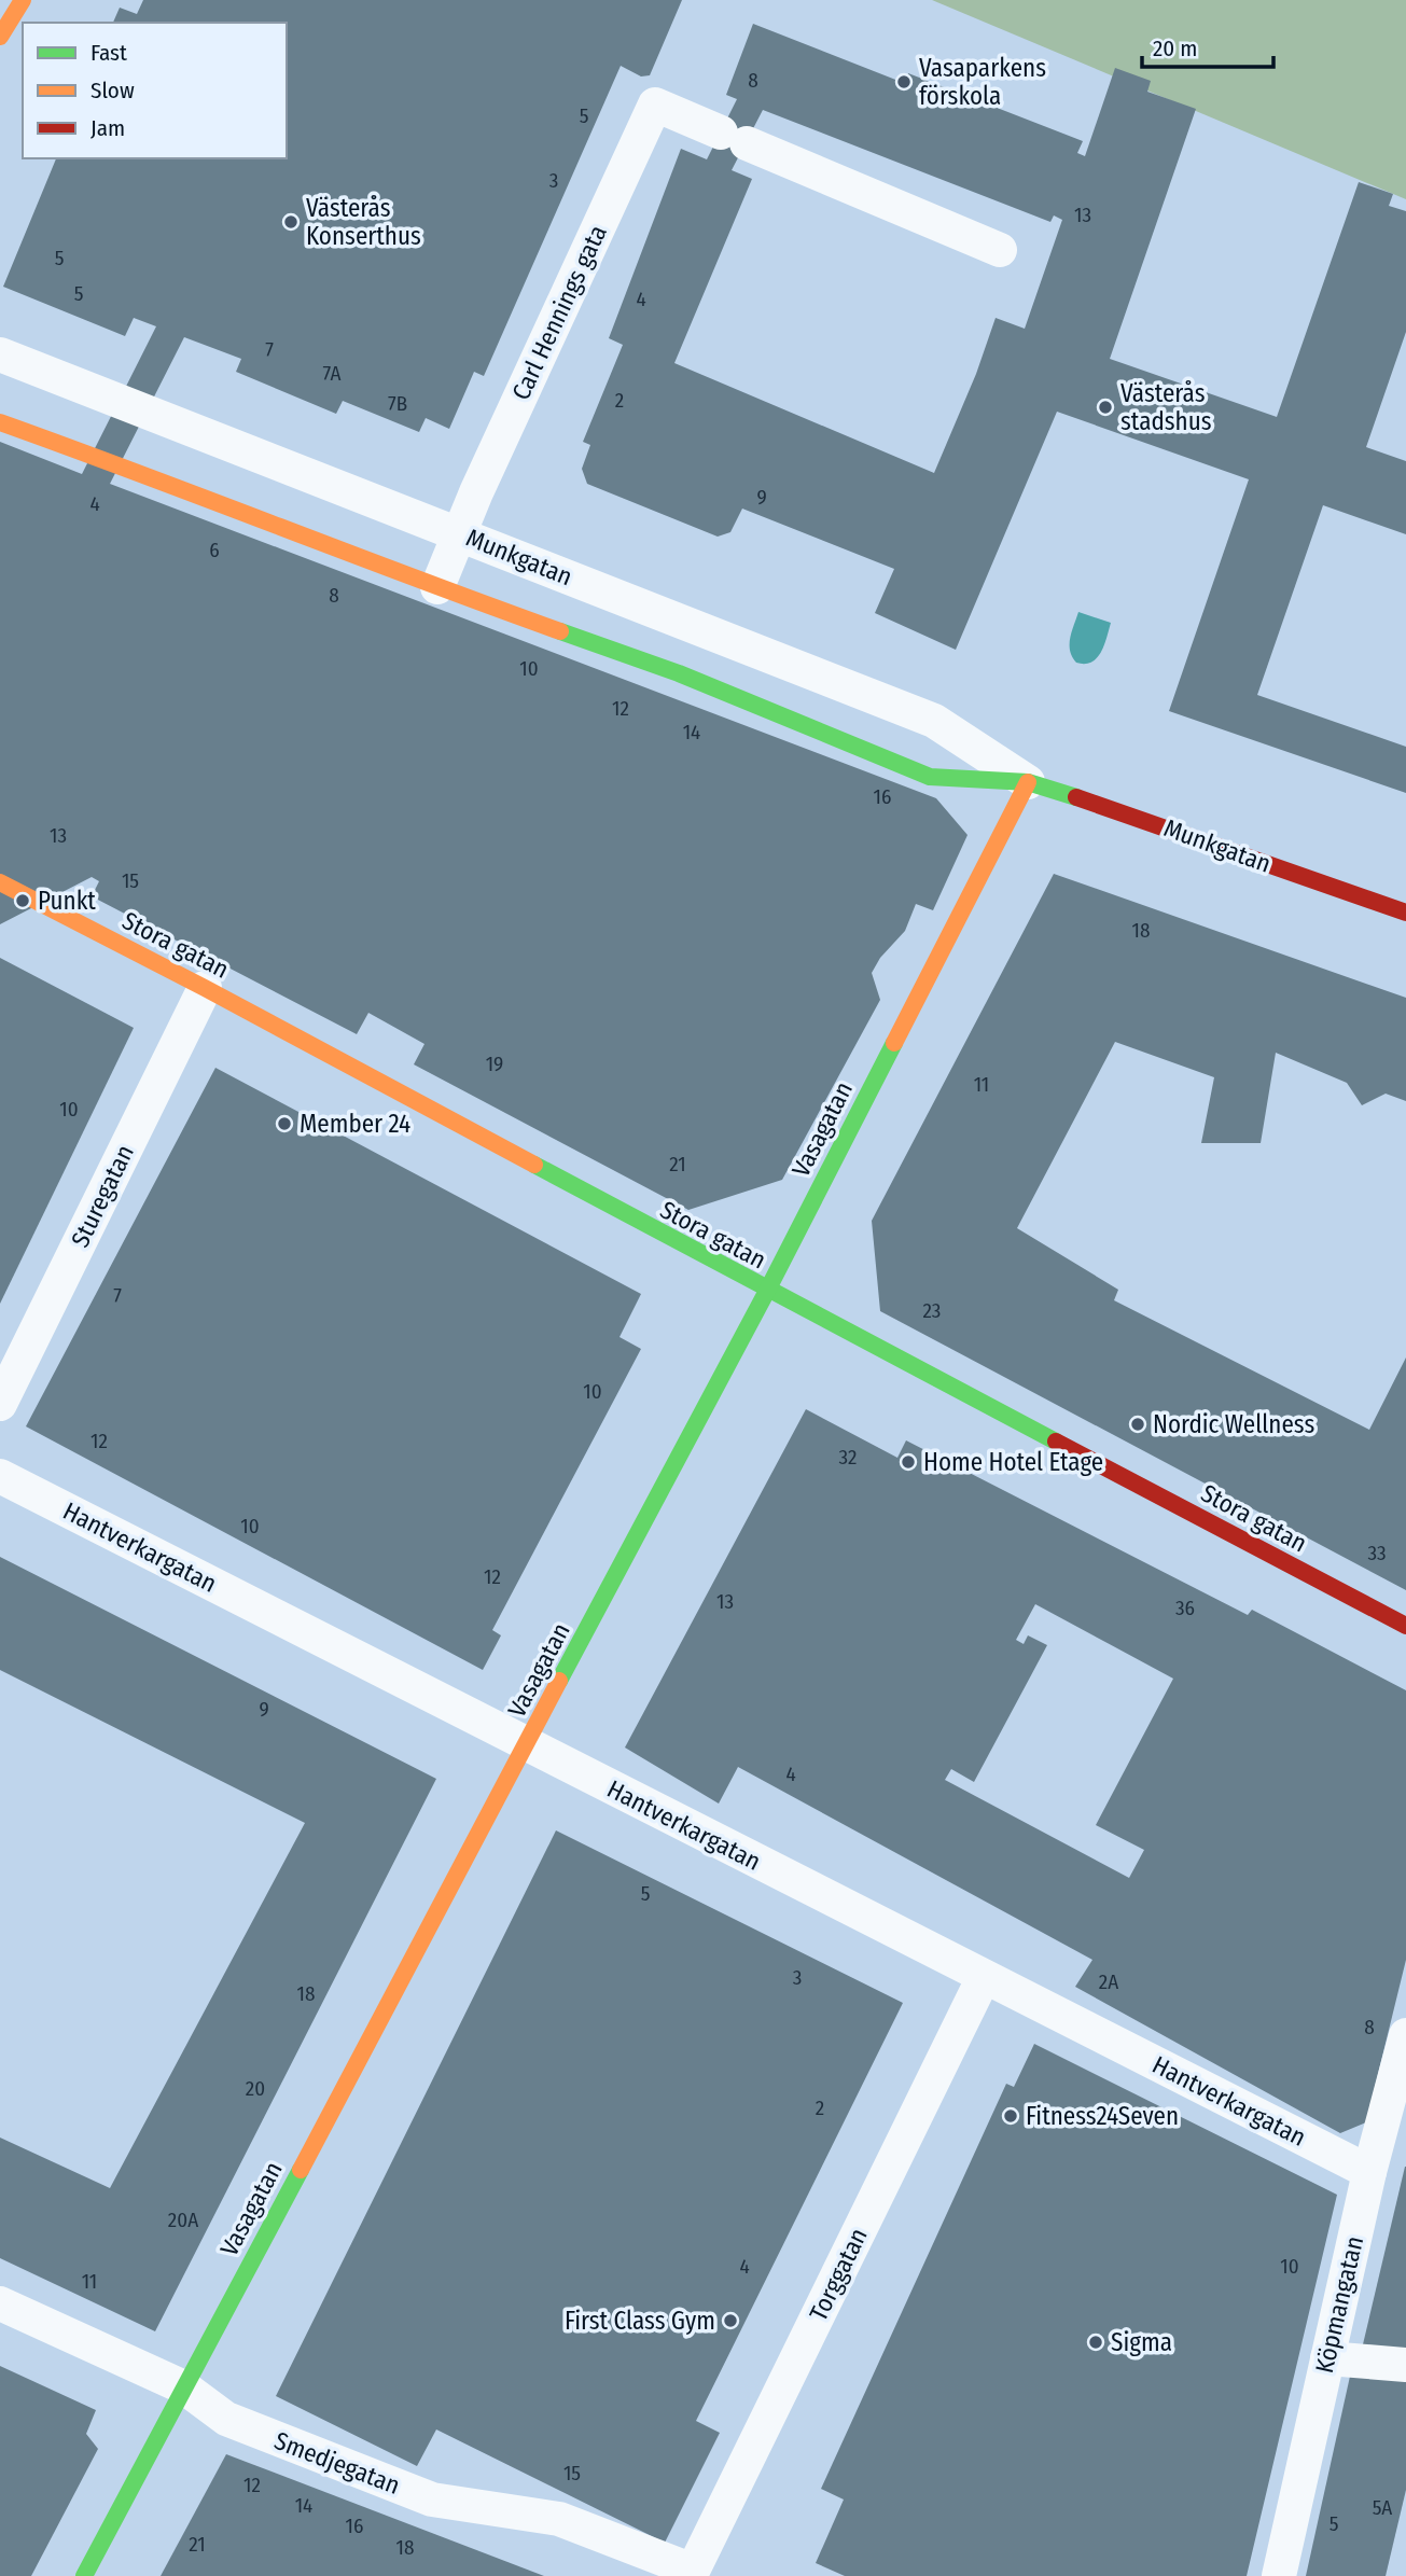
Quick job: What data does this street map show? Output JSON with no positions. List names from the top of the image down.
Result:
{
  "streets": {
    "street": [
      "Carl Hennings gata",
      "Munkgatan",
      "Stora gatan",
      "Vasagatan",
      "Sturegatan",
      "Hantverkargatan",
      "Torggatan",
      "Köpmangatan",
      "Smedjegatan"
    ]
  },
  "crossings": [
    ["Carl Hennings gata", "Munkgatan"],
    ["Munkgatan", "Vasagatan"],
    ["Stora gatan", "Vasagatan"],
    ["Stora gatan", "Sturegatan"],
    ["Vasagatan", "Hantverkargatan"],
    ["Vasagatan", "Smedjegatan"],
    ["Hantverkargatan", "Torggatan"],
    ["Hantverkargatan", "Köpmangatan"],
    ["Torggatan", "Smedjegatan"]
  ],
  "places": [
    "Vasaparkens förskola",
    "Västerås Konserthus",
    "Västerås stadshus",
    "Punkt",
    "Member 24",
    "Nordic Wellness",
    "Home Hotel Etage",
    "Fitness24Seven",
    "First Class Gym",
    "Sigma"
  ],
  "house_numbers": [
    "8",
    "5",
    "3",
    "13",
    "5",
    "5",
    "4",
    "7",
    "7A",
    "2",
    "7B",
    "9",
    "4",
    "6",
    "8",
    "10",
    "12",
    "14",
    "16",
    "13",
    "15",
    "18",
    "19",
    "11",
    "10",
    "21",
    "7",
    "23",
    "10",
    "12",
    "32",
    "10",
    "33",
    "12",
    "13",
    "36",
    "9",
    "4",
    "5",
    "3",
    "2A",
    "18",
    "8",
    "20",
    "2",
    "20A",
    "4",
    "10",
    "11",
    "15",
    "12",
    "14",
    "5A",
    "5",
    "16",
    "21",
    "18"
  ],
  "legend": ["Fast", "Slow", "Jam"],
  "scale_bar": "20 m"
}
